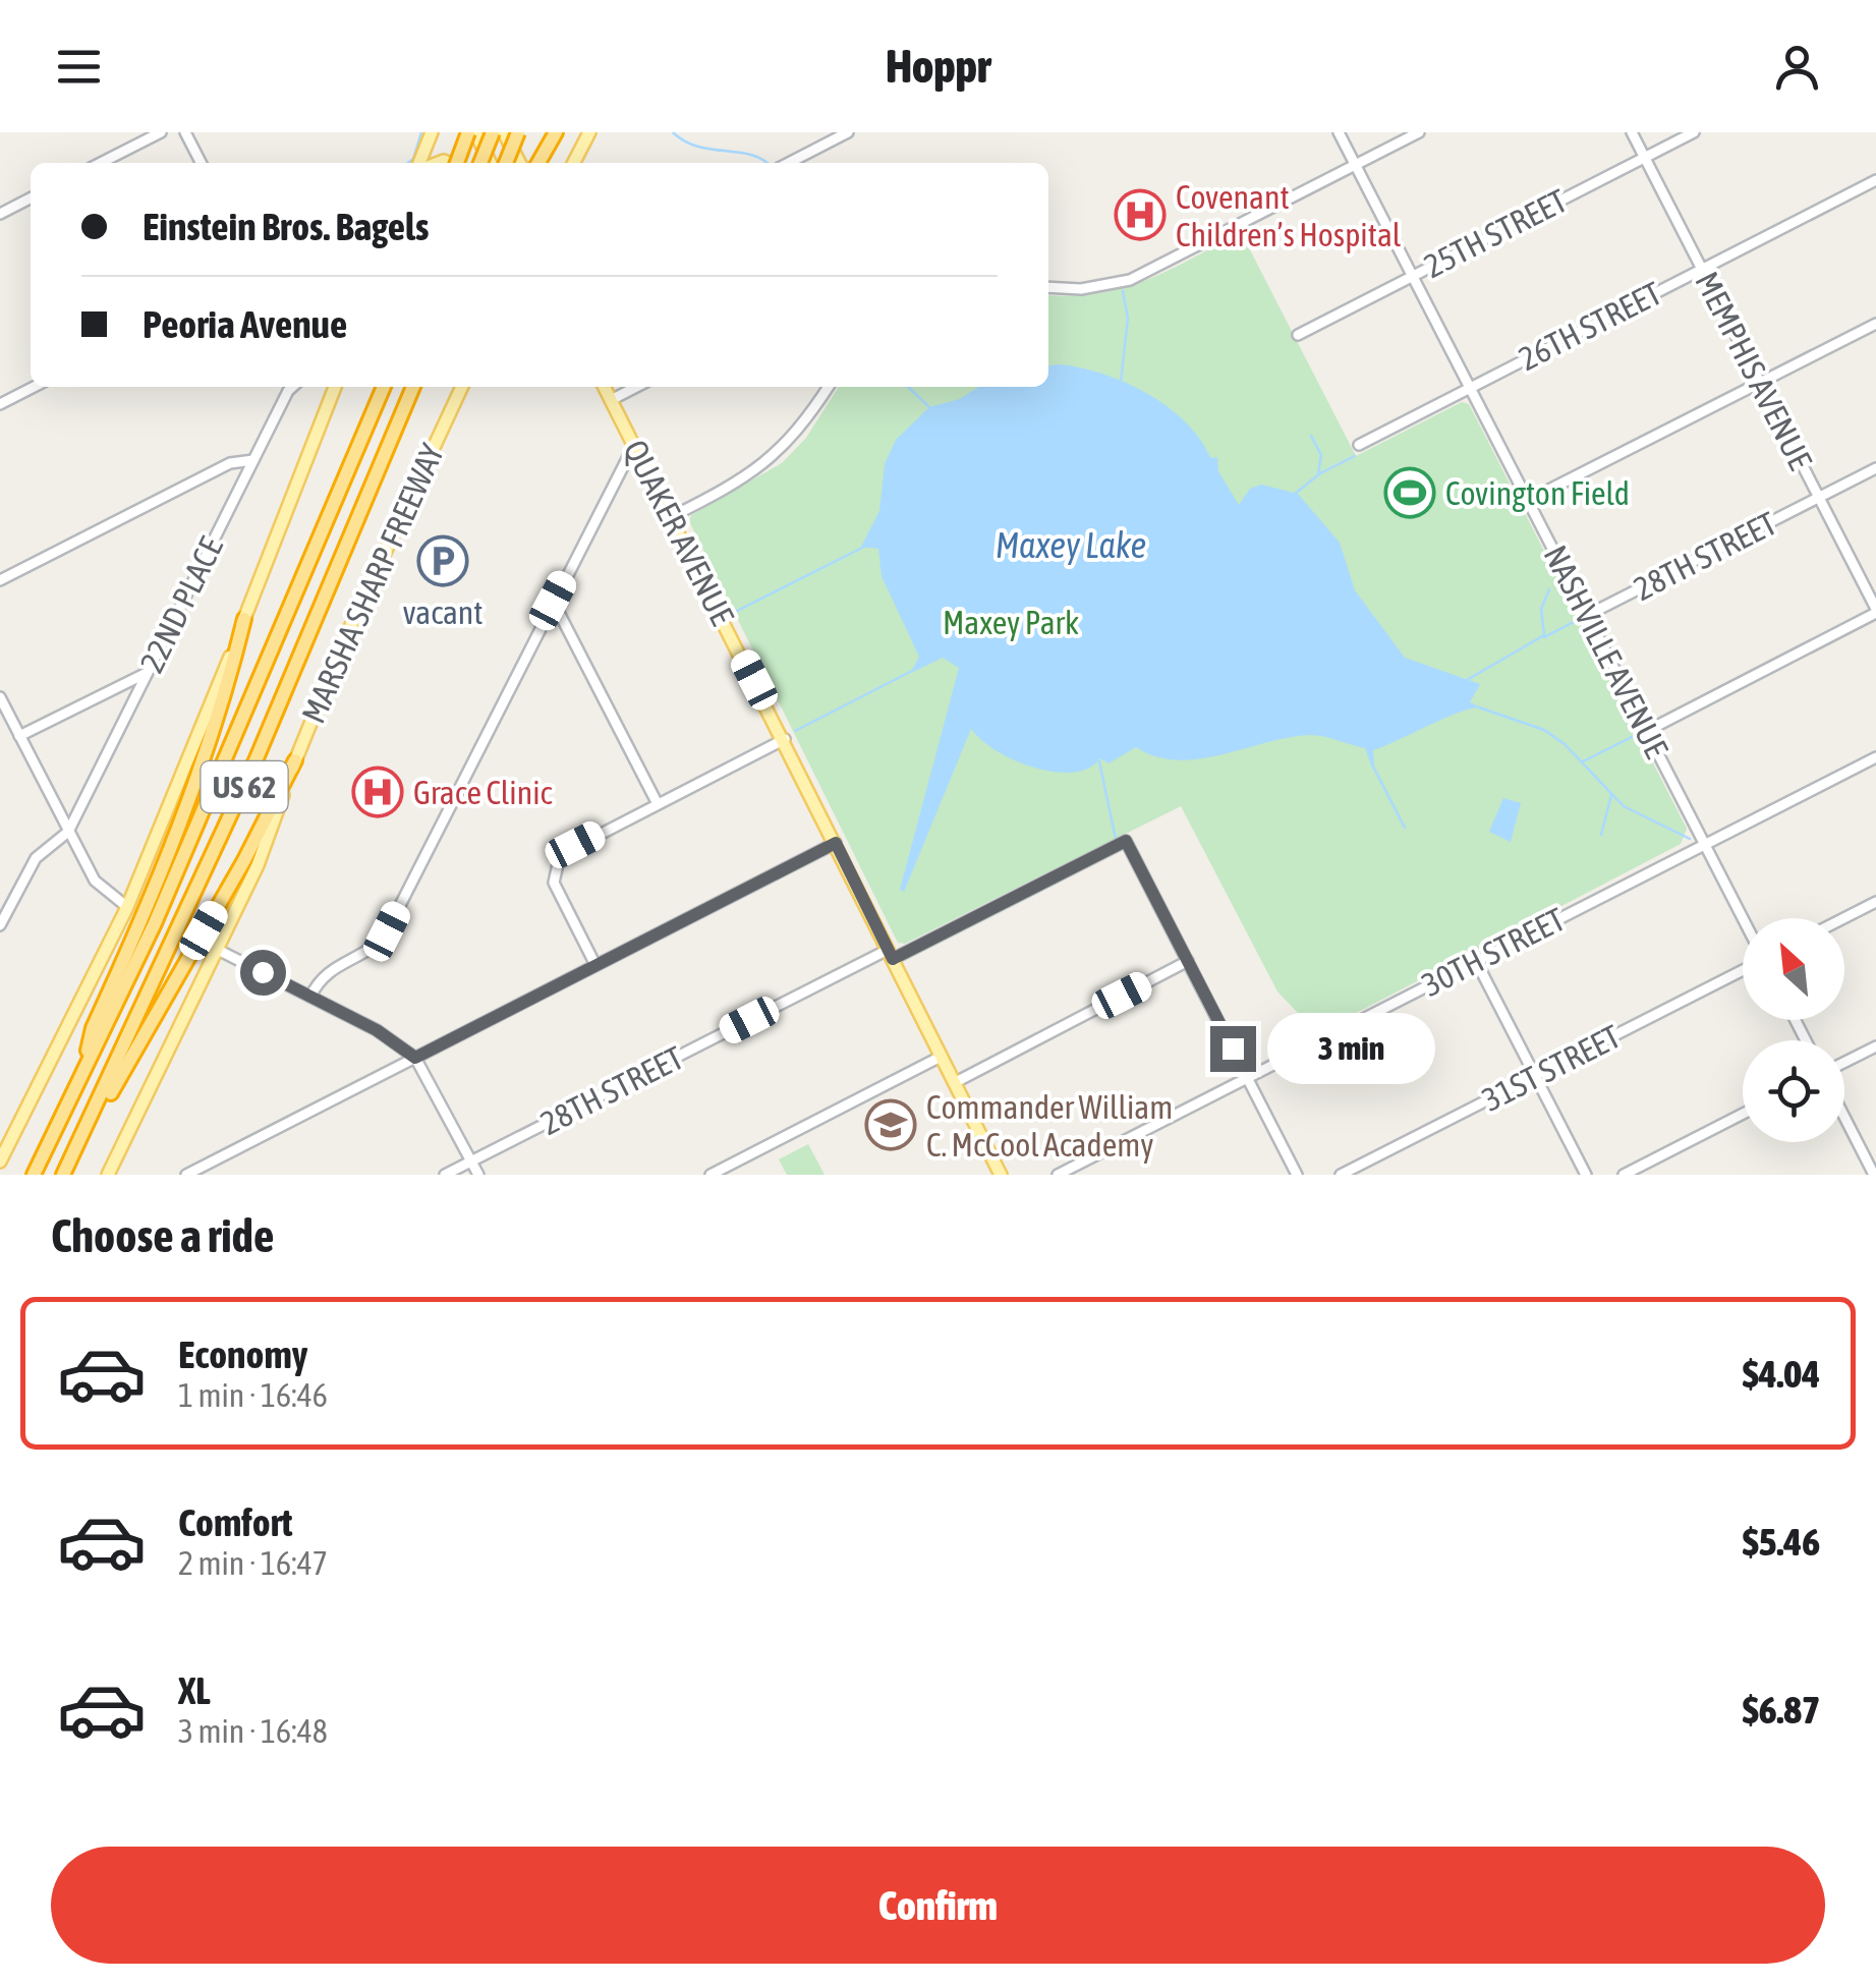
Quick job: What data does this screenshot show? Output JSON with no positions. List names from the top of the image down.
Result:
{
  "streets": {
    "highway": ["MARSHA SHARP FREEWAY", "US 62"],
    "main road": ["QUAKER AVENUE"],
    "street": [
      "25TH STREET",
      "26TH STREET",
      "MEMPHIS AVENUE",
      "28TH STREET",
      "22ND PLACE",
      "NASHVILLE AVENUE",
      "30TH STREET",
      "31ST STREET"
    ]
  },
  "crossings": [
    ["25TH STREET", "MEMPHIS AVENUE"],
    ["25TH STREET", "NASHVILLE AVENUE"],
    ["26TH STREET", "MEMPHIS AVENUE"],
    ["26TH STREET", "NASHVILLE AVENUE"],
    ["MEMPHIS AVENUE", "28TH STREET"],
    ["QUAKER AVENUE", "28TH STREET"],
    ["28TH STREET", "NASHVILLE AVENUE"],
    ["NASHVILLE AVENUE", "30TH STREET"]
  ],
  "water": ["Maxey Lake"],
  "parks": ["Maxey Park"],
  "places": {
    "hospital": ["Covenant Children’s Hospital", "Grace Clinic"],
    "sports": ["Covington Field"],
    "parking": ["vacant"],
    "school or university": ["Commander William C. McCool Academy"]
  },
  "north": "top left",
  "page": {
    "header": "Hoppr",
    "banner": ["Einstein Bros. Bagels", "Peoria Avenue"],
    "bubble": "3 min",
    "heading": "Choose a ride",
    "list": [
      {
        "name": "Economy",
        "note": "1 min · 16:46",
        "value": "$4.04"
      },
      {
        "name": "Comfort",
        "note": "2 min · 16:47",
        "value": "$5.46"
      },
      {
        "name": "XL",
        "note": "3 min · 16:48",
        "value": "$6.87"
      }
    ],
    "buttons": "Confirm"
  }
}
